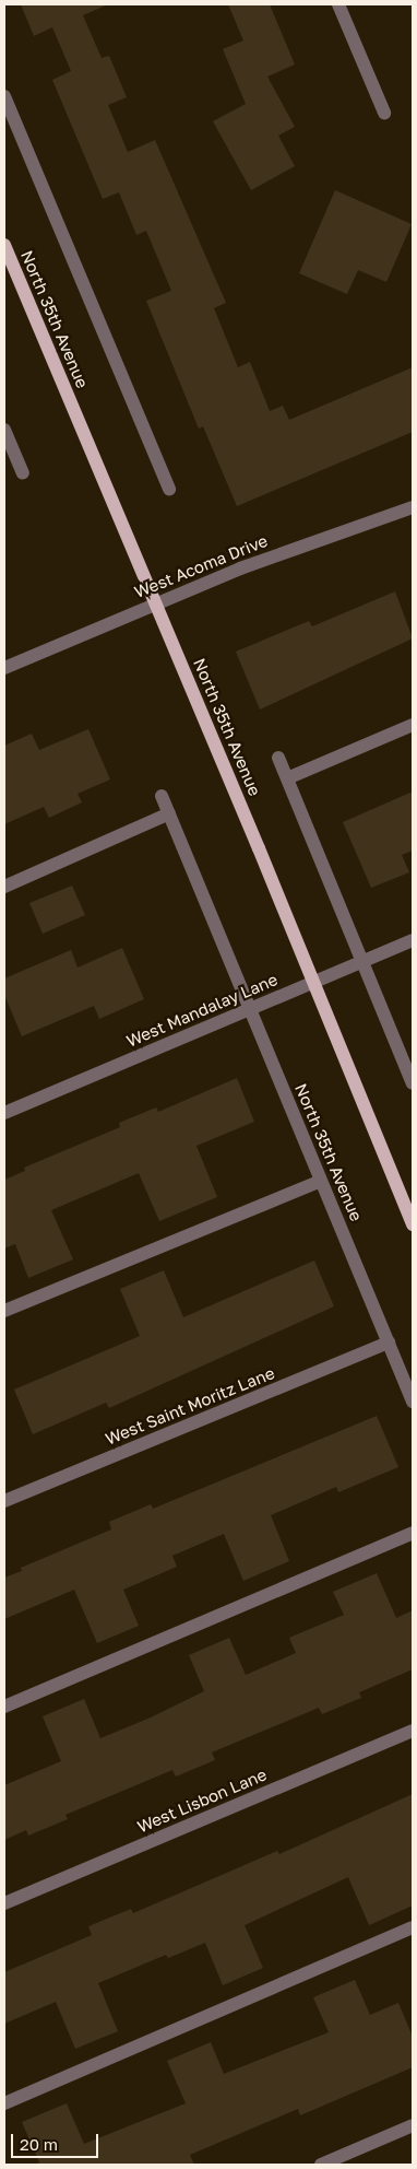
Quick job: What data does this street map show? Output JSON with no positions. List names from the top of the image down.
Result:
{
  "streets": {
    "main road": ["North 35th Avenue"],
    "street": [
      "West Acoma Drive",
      "West Mandalay Lane",
      "West Saint Moritz Lane",
      "West Lisbon Lane"
    ]
  },
  "crossings": [
    ["North 35th Avenue", "West Acoma Drive"],
    ["North 35th Avenue", "West Mandalay Lane"],
    ["North 35th Avenue", "West Saint Moritz Lane"]
  ],
  "scale_bar": "20 m"
}
